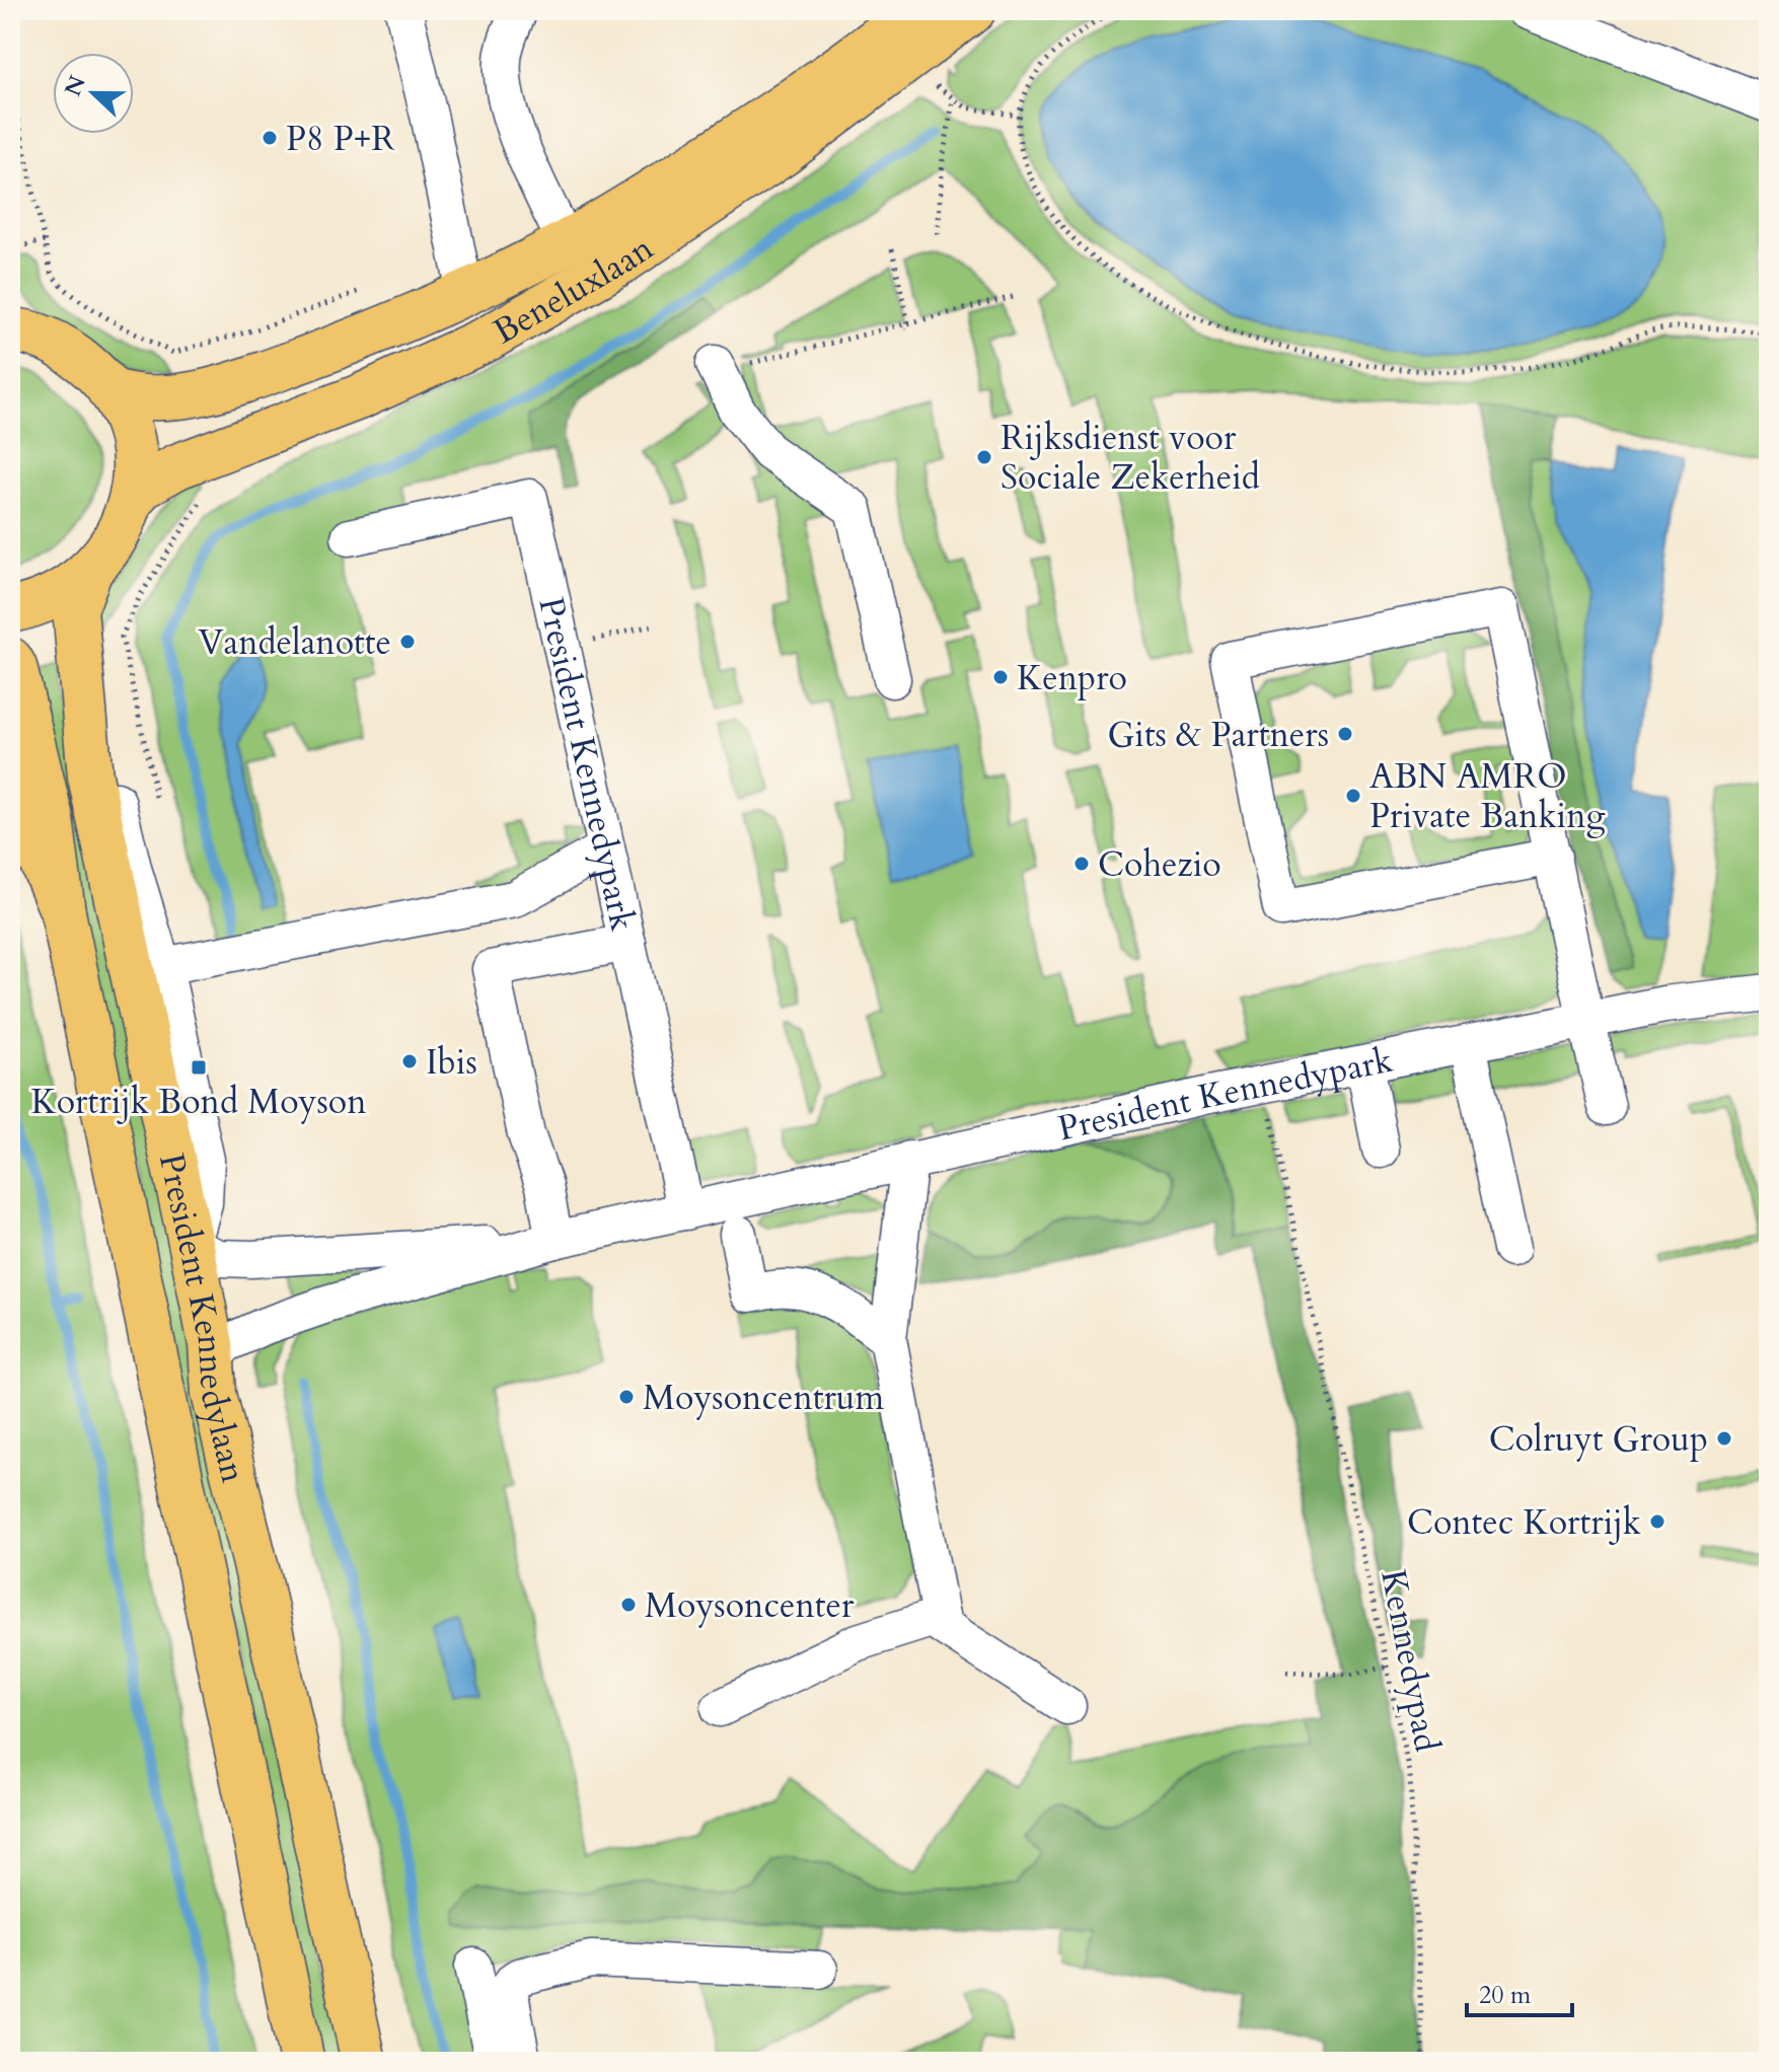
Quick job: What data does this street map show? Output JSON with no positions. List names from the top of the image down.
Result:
{
  "streets": {
    "main road": ["Beneluxlaan", "President Kennedylaan"],
    "street": ["President Kennedypark"],
    "path": ["Kennedypad"]
  },
  "crossings": [
    ["President Kennedypark", "President Kennedylaan"],
    ["President Kennedypark", "Kennedypad"]
  ],
  "places": {
    "other": [
      "P8 P+R",
      "Rijksdienst voor Sociale Zekerheid",
      "Vandelanotte",
      "Kenpro",
      "Gits & Partners",
      "ABN AMRO Private Banking",
      "Cohezio",
      "Ibis",
      "Moysoncentrum",
      "Colruyt Group",
      "Contec Kortrijk",
      "Moysoncenter"
    ],
    "transit": ["Kortrijk Bond Moyson"]
  },
  "scale_bar": "20 m",
  "north": "left"
}
